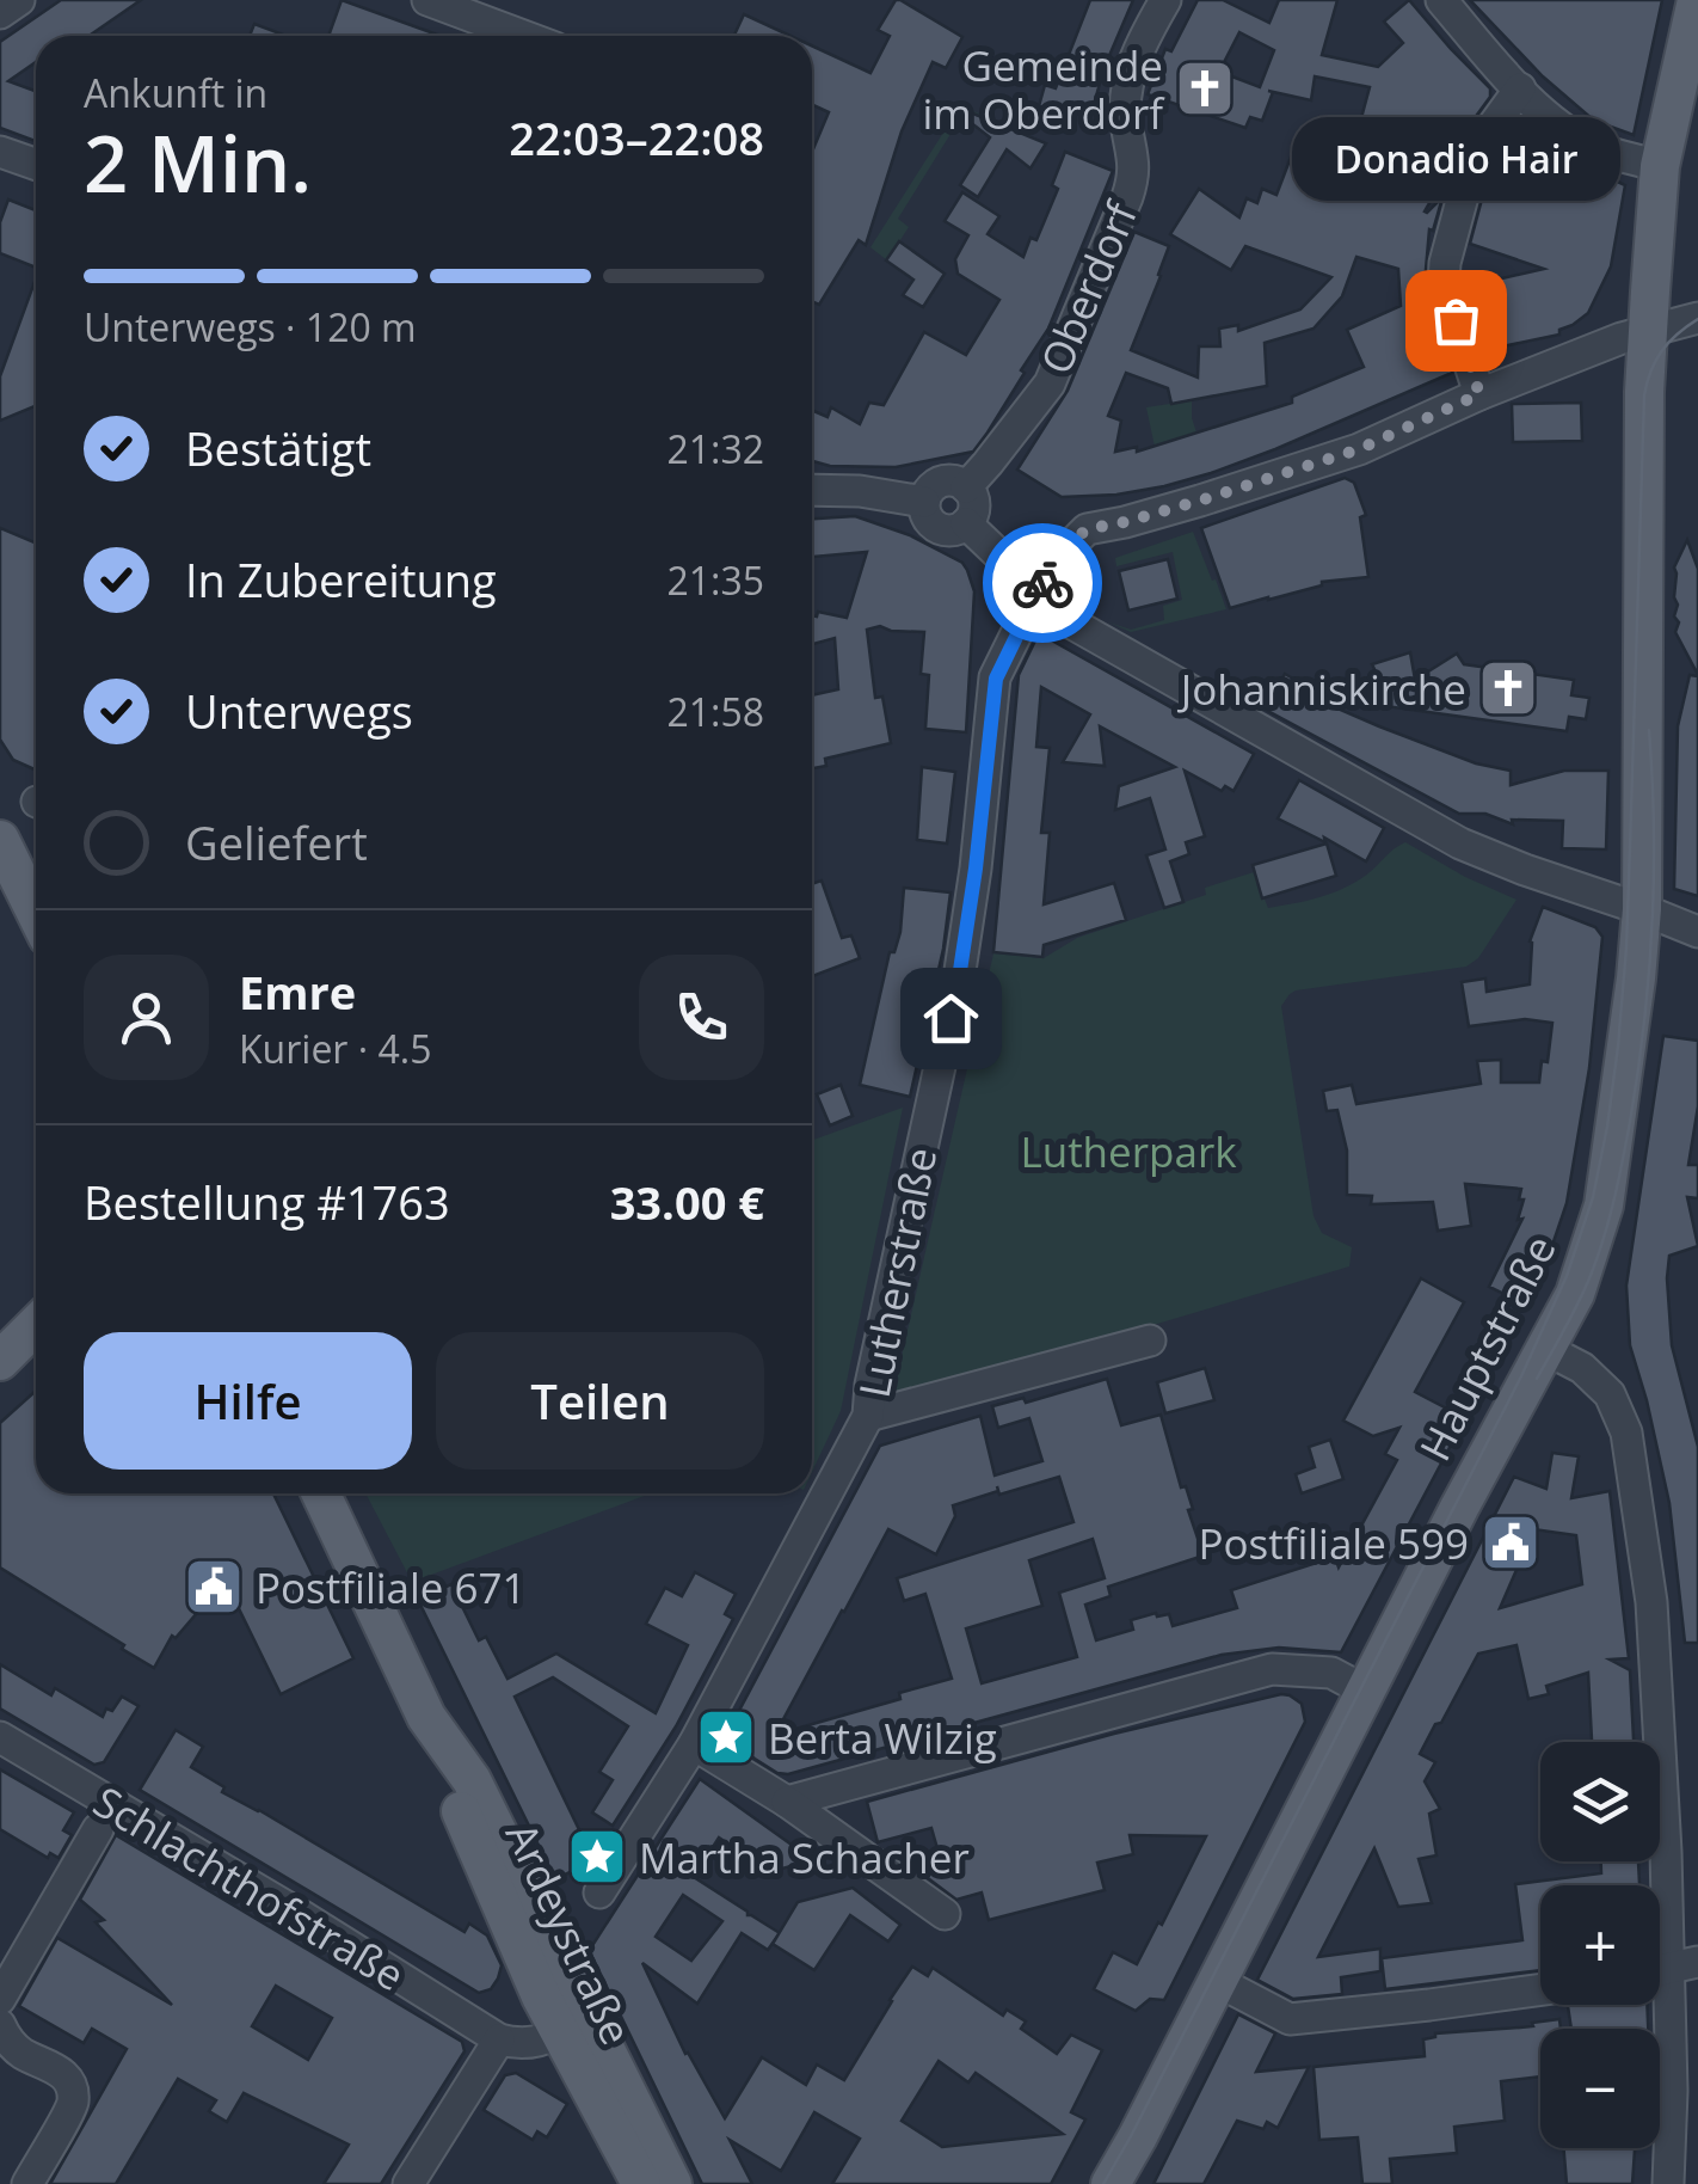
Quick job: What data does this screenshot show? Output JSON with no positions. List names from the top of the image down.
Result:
{
  "streets": {
    "main road": ["Hauptstraße", "Ardeystraße"],
    "street": ["Oberdorf", "Lutherstraße", "Schlachthofstraße"]
  },
  "crossings": [
    ["Lutherstraße", "Hauptstraße"]
  ],
  "parks": ["Lutherpark"],
  "places": {
    "church": ["Gemeinde im Oberdorf", "Johanniskirche"],
    "other": ["Donadio Hair"],
    "public building": ["Postfiliale 599", "Postfiliale 671"],
    "place": ["Berta Wilzig", "Martha Schacher"]
  },
  "page": {
    "heading": ["2 Min.", "Ankunft in", "22:03–22:08"],
    "panel": [
      "Emre",
      "Kurier · 4.5",
      "Bestellung #1763",
      "33.00 €"
    ],
    "bubble": "Donadio Hair",
    "bar": "Unterwegs · 120 m",
    "list": [
      ["Bestätigt", "21:32"],
      ["In Zubereitung", "21:35"],
      ["Unterwegs", "21:58"],
      "Geliefert"
    ],
    "buttons": ["Hilfe", "Teilen"],
    "map_buttons": ["+", "−"]
  }
}
